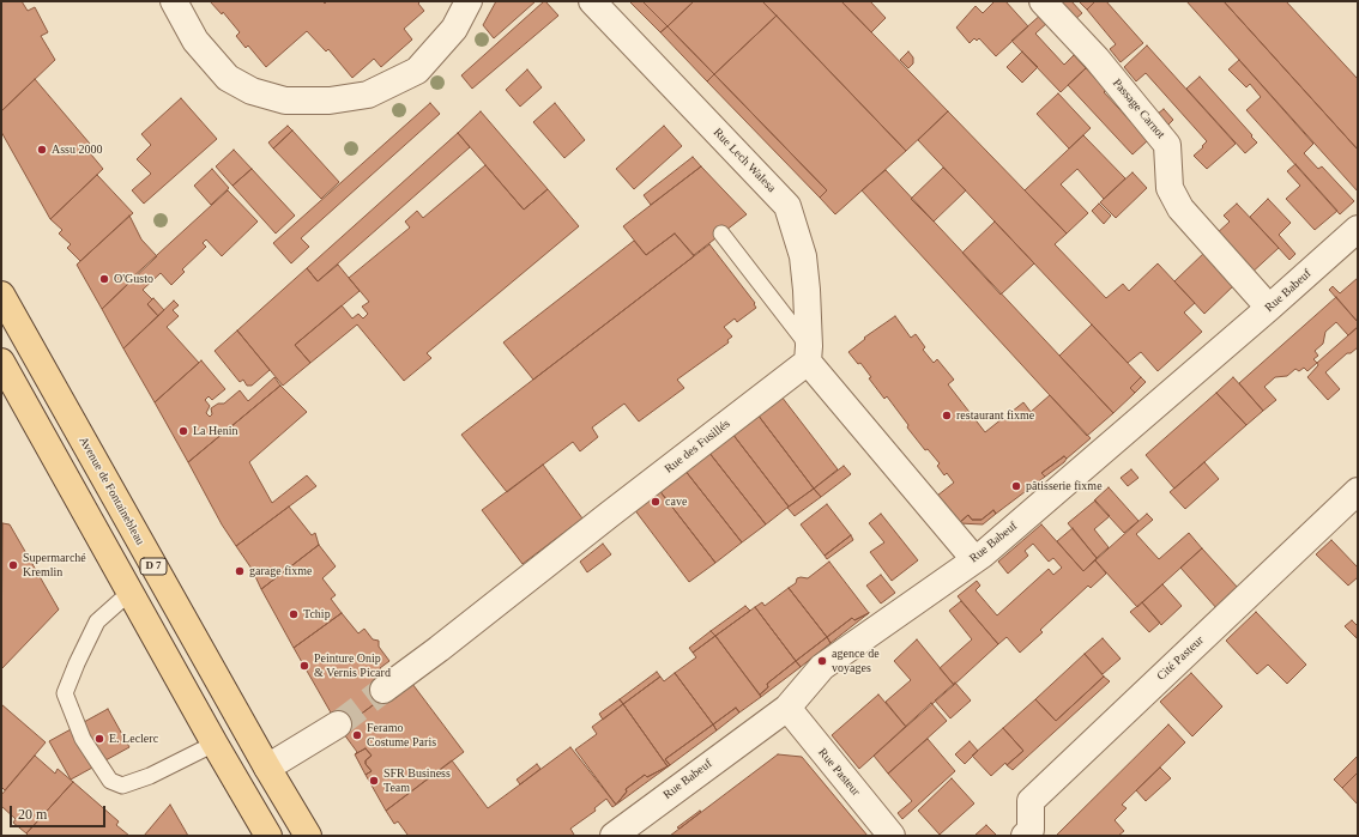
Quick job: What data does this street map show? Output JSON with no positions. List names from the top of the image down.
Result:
{
  "streets": {
    "main road": ["Avenue de Fontainebleau", "D 7"],
    "street": [
      "Passage Carnot",
      "Rue Lech Walesa",
      "Rue Babeuf",
      "Rue des Fusillés",
      "Cité Pasteur",
      "Rue Pasteur"
    ]
  },
  "crossings": [
    ["Rue Lech Walesa", "Rue des Fusillés"],
    ["Rue Babeuf", "Rue Pasteur"]
  ],
  "places": [
    "Assu 2000",
    "O'Gusto",
    "restaurant fixme",
    "La Henin",
    "pâtisserie fixme",
    "cave",
    "Supermarché Kremlin",
    "garage fixme",
    "Tchip",
    "agence de voyages",
    "Peinture Onip & Vernis Picard",
    "Feramo Costume Paris",
    "E. Leclerc",
    "SFR Business Team"
  ],
  "scale_bar": "20 m"
}
